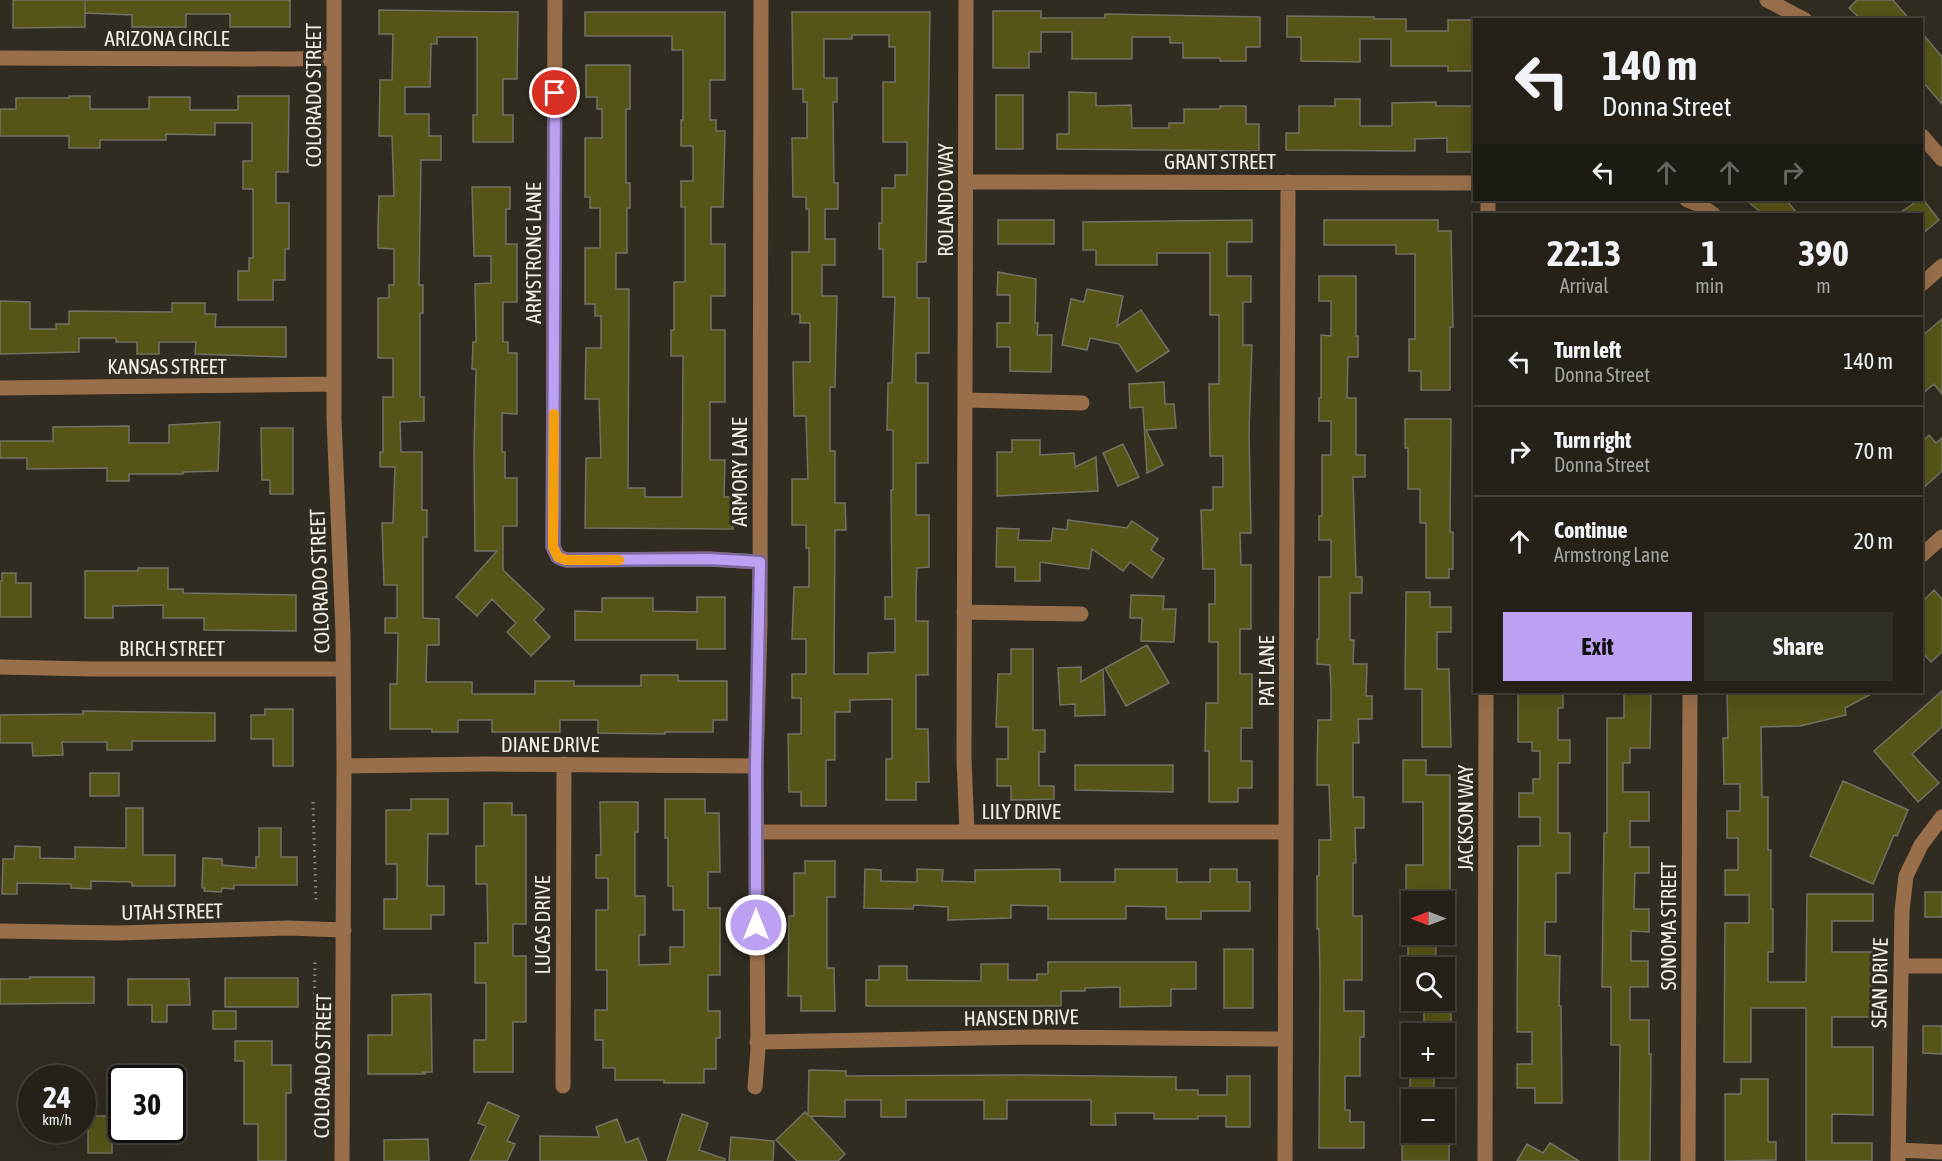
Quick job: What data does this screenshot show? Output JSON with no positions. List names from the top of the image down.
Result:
{
  "streets": {
    "street": [
      "ARIZONA CIRCLE",
      "COLORADO STREET",
      "GRANT STREET",
      "ROLANDO WAY",
      "ARMSTRONG LANE",
      "KANSAS STREET",
      "ARMORY LANE",
      "BIRCH STREET",
      "PAT LANE",
      "DIANE DRIVE",
      "LILY DRIVE",
      "JACKSON WAY",
      "UTAH STREET",
      "LUCAS DRIVE",
      "SONOMA STREET",
      "SEAN DRIVE",
      "HANSEN DRIVE"
    ]
  },
  "crossings": [
    ["ARIZONA CIRCLE", "COLORADO STREET"],
    ["COLORADO STREET", "KANSAS STREET"],
    ["COLORADO STREET", "BIRCH STREET"],
    ["COLORADO STREET", "DIANE DRIVE"],
    ["COLORADO STREET", "UTAH STREET"],
    ["GRANT STREET", "ROLANDO WAY"],
    ["GRANT STREET", "PAT LANE"],
    ["ROLANDO WAY", "LILY DRIVE"],
    ["ARMSTRONG LANE", "ARMORY LANE"],
    ["ARMORY LANE", "DIANE DRIVE"],
    ["ARMORY LANE", "LILY DRIVE"],
    ["ARMORY LANE", "HANSEN DRIVE"],
    ["PAT LANE", "LILY DRIVE"],
    ["PAT LANE", "HANSEN DRIVE"],
    ["DIANE DRIVE", "LUCAS DRIVE"]
  ],
  "north": "left",
  "page": {
    "turn": ["140 m", "Donna Street"],
    "eta": [
      "22:13",
      "Arrival",
      "1",
      "min",
      "390",
      "m"
    ],
    "list": [
      {
        "name": "Turn left",
        "note": "Donna Street",
        "value": "140 m"
      },
      {
        "name": "Turn right",
        "note": "Donna Street",
        "value": "70 m"
      },
      {
        "name": "Continue",
        "note": "Armstrong Lane",
        "value": "20 m"
      }
    ],
    "buttons": ["Exit", "Share"],
    "map_buttons": ["+", "−"],
    "speed": "24 km/h",
    "limit": "30"
  }
}
